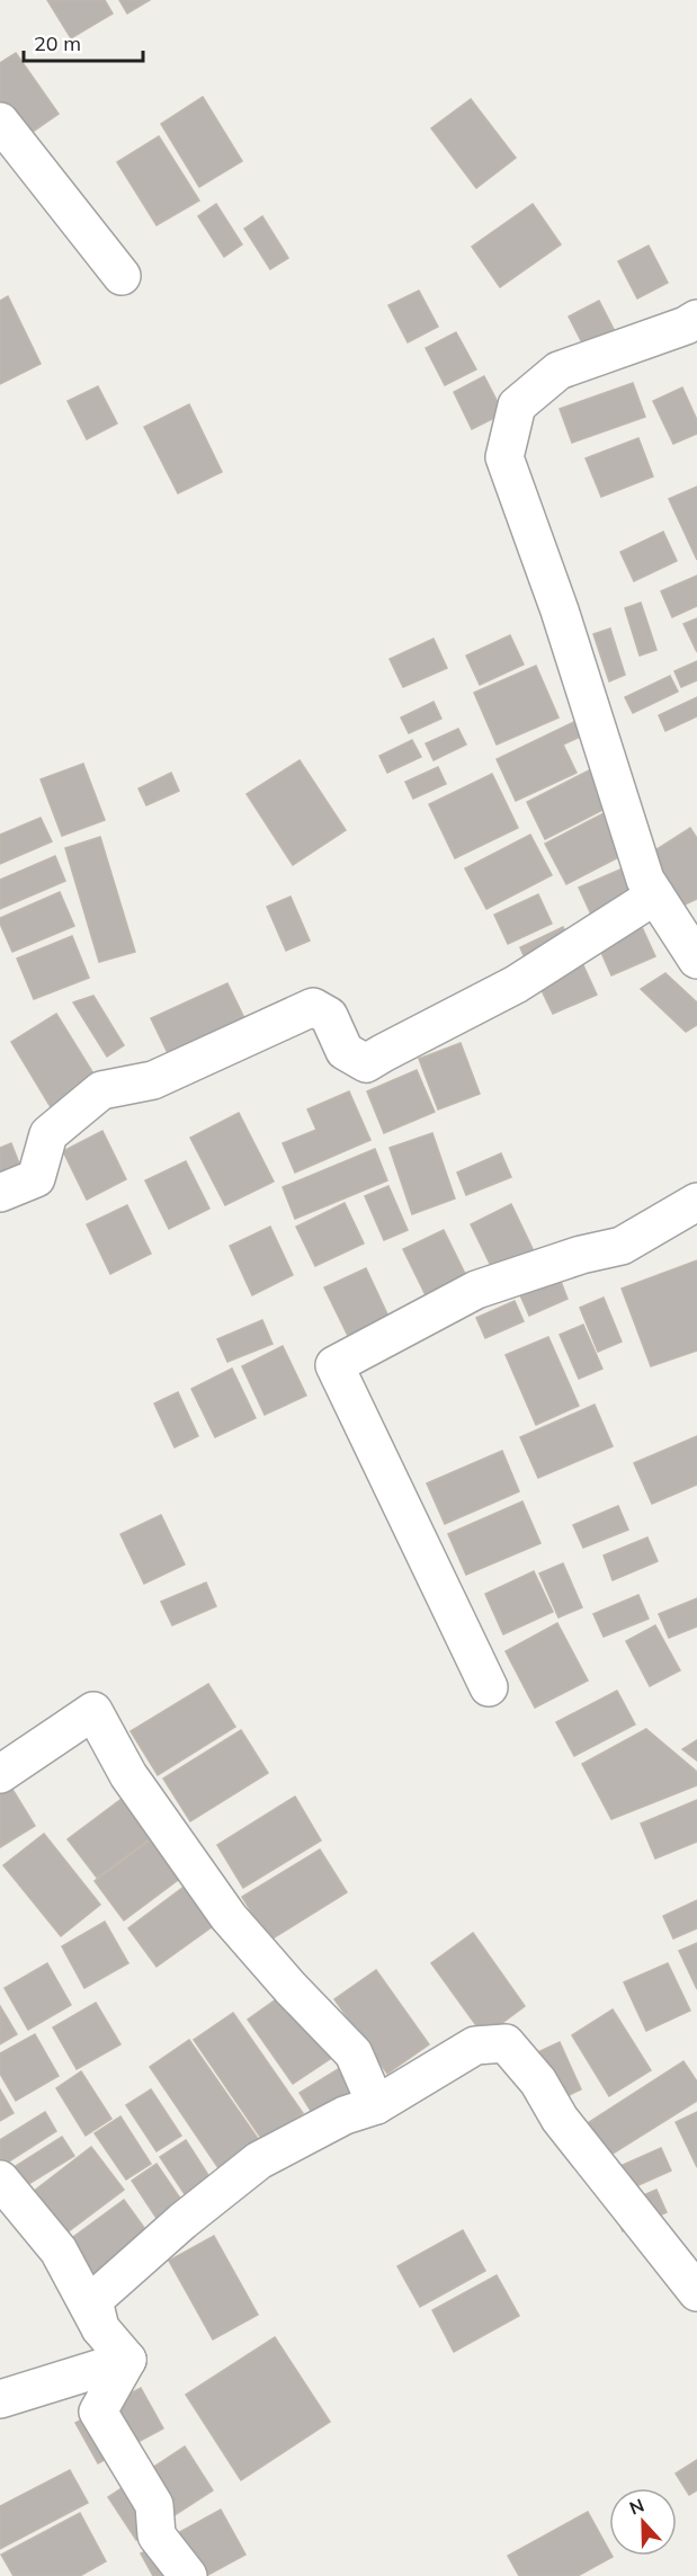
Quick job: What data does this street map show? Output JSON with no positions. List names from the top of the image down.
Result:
{
  "scale_bar": "20 m",
  "north": "top"
}
